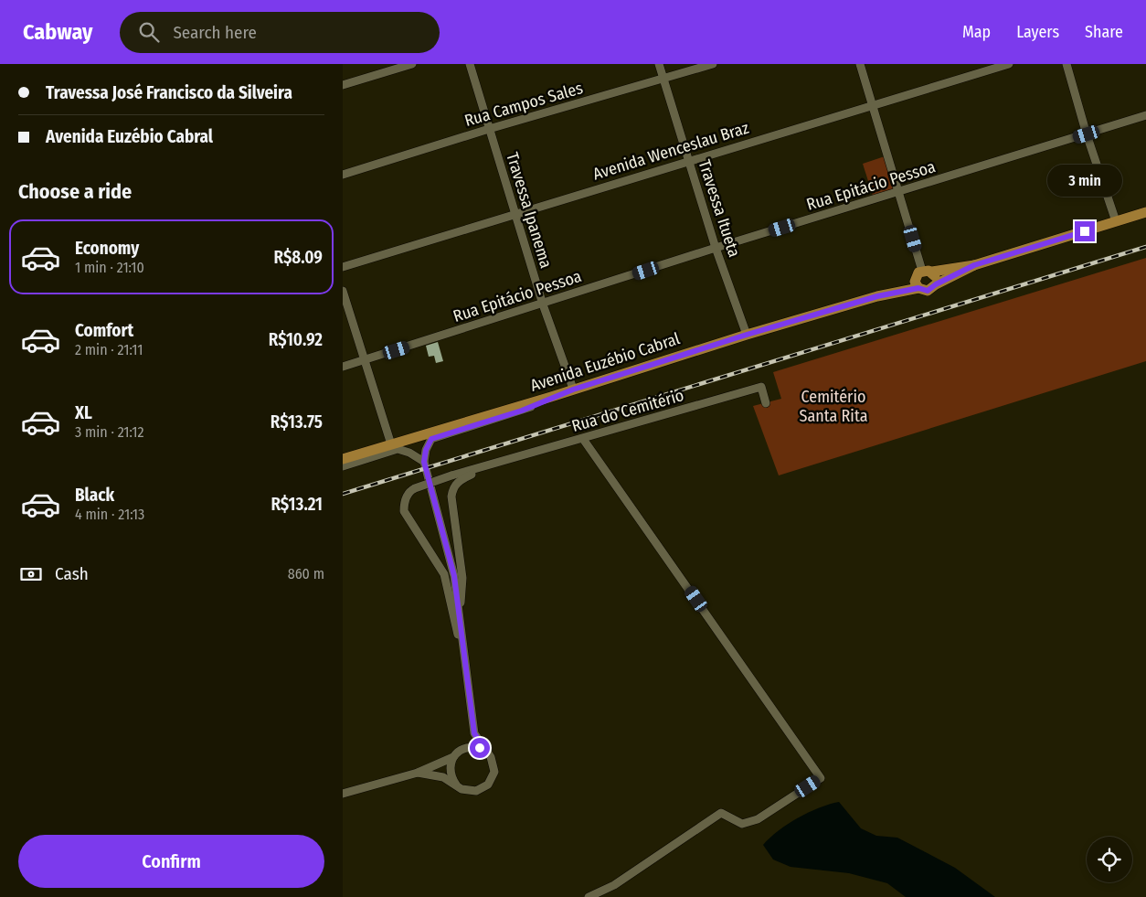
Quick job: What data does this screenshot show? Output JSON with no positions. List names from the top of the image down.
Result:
{
  "streets": {
    "main road": ["Avenida Euzébio Cabral"],
    "street": [
      "Rua Campos Sales",
      "Avenida Wenceslau Braz",
      "Rua Epitácio Pessoa",
      "Travessa Itueta",
      "Travessa Ipanema",
      "Rua do Cemitério"
    ]
  },
  "crossings": [
    ["Rua Campos Sales", "Travessa Itueta"],
    ["Rua Campos Sales", "Travessa Ipanema"],
    ["Avenida Wenceslau Braz", "Travessa Itueta"],
    ["Avenida Wenceslau Braz", "Travessa Ipanema"],
    ["Rua Epitácio Pessoa", "Travessa Itueta"],
    ["Rua Epitácio Pessoa", "Travessa Ipanema"],
    ["Travessa Itueta", "Avenida Euzébio Cabral"],
    ["Travessa Ipanema", "Avenida Euzébio Cabral"]
  ],
  "parks": ["Cemitério Santa Rita"],
  "page": {
    "header": "Cabway",
    "search": "Search here",
    "nav": ["Map", "Layers", "Share"],
    "banner": ["Travessa José Francisco da Silveira", "Avenida Euzébio Cabral"],
    "heading": "Choose a ride",
    "bubble": "3 min",
    "list": [
      {
        "name": "Economy",
        "note": "1 min · 21:10",
        "value": "R$8.09"
      },
      {
        "name": "Comfort",
        "note": "2 min · 21:11",
        "value": "R$10.92"
      },
      {
        "name": "XL",
        "note": "3 min · 21:12",
        "value": "R$13.75"
      },
      {
        "name": "Black",
        "note": "4 min · 21:13",
        "value": "R$13.21"
      }
    ],
    "pay": ["Cash", "860 m"],
    "buttons": "Confirm"
  }
}
